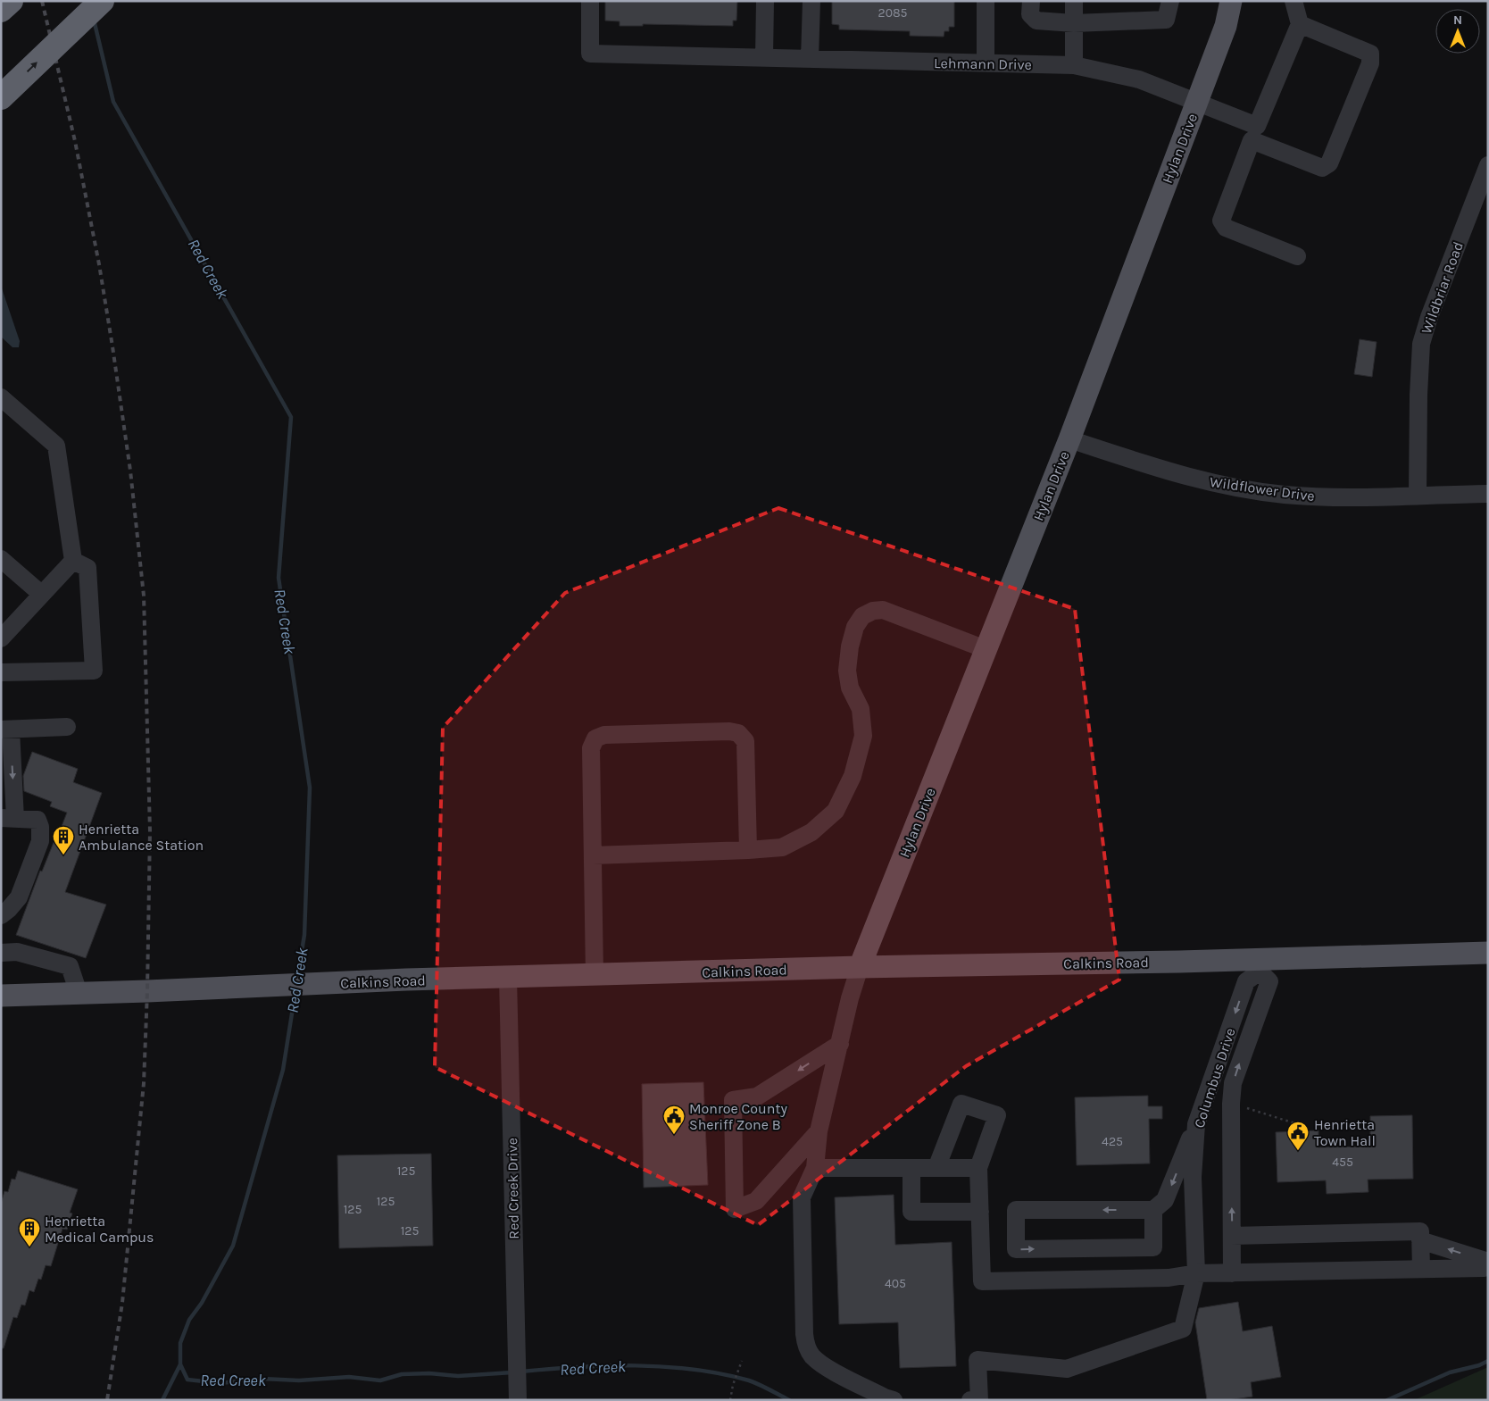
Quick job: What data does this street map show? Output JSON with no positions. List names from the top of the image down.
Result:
{
  "streets": {
    "main road": ["Hylan Drive", "Calkins Road"],
    "street": [
      "Lehmann Drive",
      "Wildbriar Road",
      "Wildflower Drive",
      "Columbus Drive",
      "Red Creek Drive"
    ]
  },
  "crossings": [
    ["Lehmann Drive", "Hylan Drive"],
    ["Hylan Drive", "Wildflower Drive"],
    ["Hylan Drive", "Calkins Road"],
    ["Wildbriar Road", "Wildflower Drive"],
    ["Calkins Road", "Columbus Drive"],
    ["Calkins Road", "Red Creek Drive"]
  ],
  "water": ["Red Creek"],
  "places": {
    "building": ["Henrietta Ambulance Station", "Henrietta Medical Campus"],
    "public building": ["Monroe County Sheriff Zone B", "Henrietta Town Hall"]
  },
  "house_numbers": [
    "2085",
    "425",
    "455",
    "125",
    "125",
    "125",
    "125",
    "405"
  ],
  "north": "top"
}
